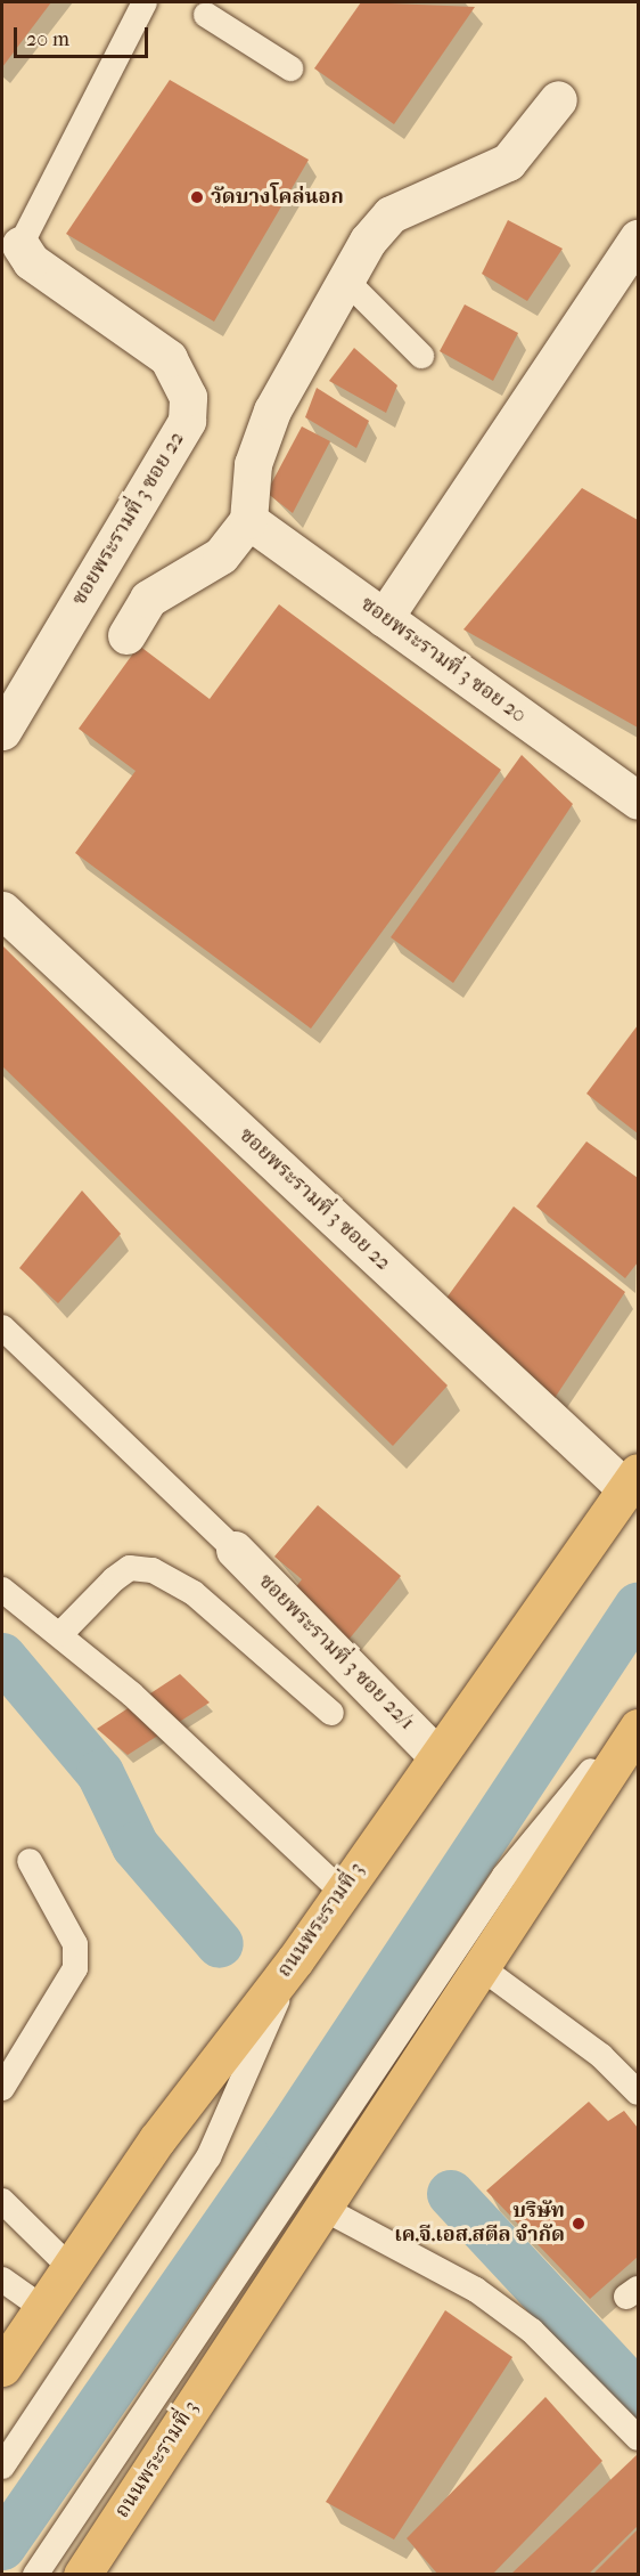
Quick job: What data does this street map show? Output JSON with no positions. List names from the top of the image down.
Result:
{
  "streets": {
    "main road": ["ถนนพระรามที่ 3"],
    "street": ["ซอยพระรามที่ 3 ซอย 22", "ซอยพระรามที่ 3 ซอย 20", "ซอยพระรามที่ 3 ซอย 22/1"]
  },
  "crossings": [
    ["ซอยพระรามที่ 3 ซอย 22", "ถนนพระรามที่ 3"],
    ["ซอยพระรามที่ 3 ซอย 22/1", "ถนนพระรามที่ 3"]
  ],
  "places": ["วัดบางโคล่นอก", "บริษัท เค.จี.เอส.สตีล จำกัด"],
  "scale_bar": "20 m"
}
